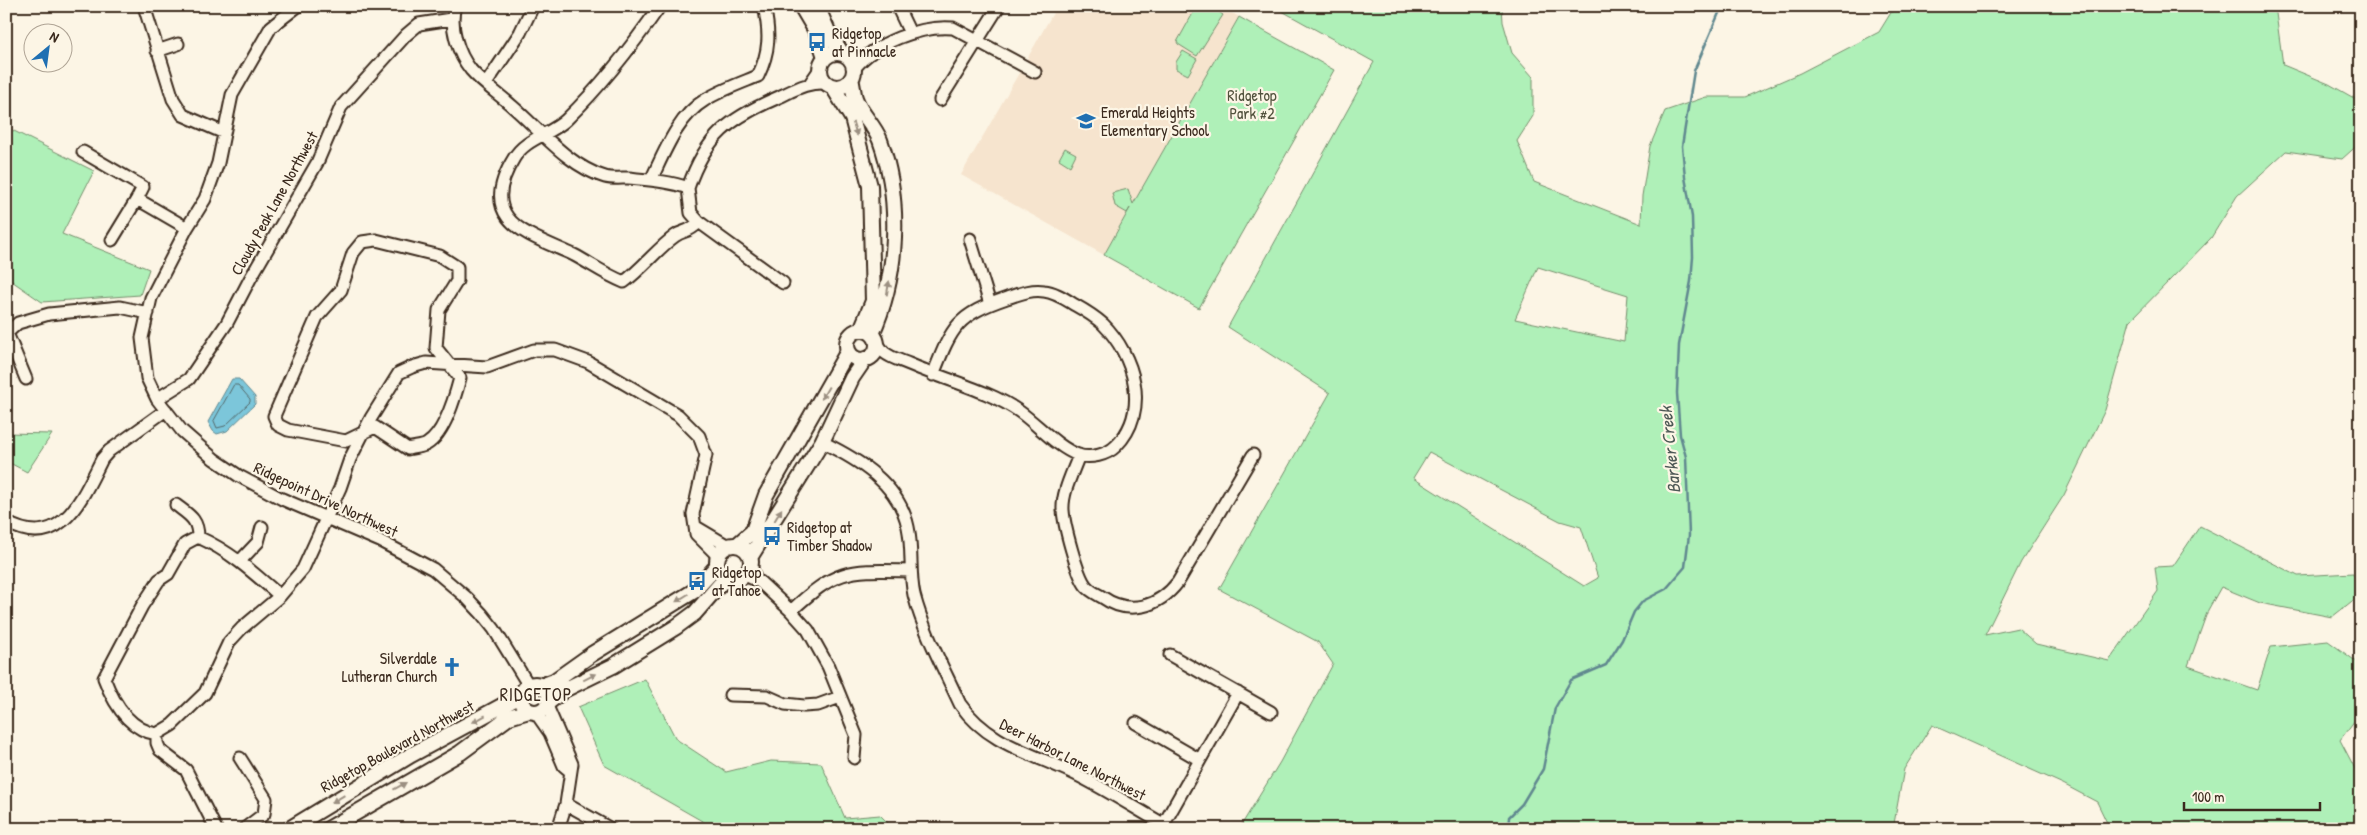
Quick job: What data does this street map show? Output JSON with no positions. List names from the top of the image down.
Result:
{
  "streets": {
    "main road": ["Ridgetop Boulevard Northwest"],
    "street": ["Cloudy Peak Lane Northwest", "Ridgepoint Drive Northwest", "Deer Harbor Lane Northwest"]
  },
  "crossings": [
    ["Cloudy Peak Lane Northwest", "Ridgepoint Drive Northwest"],
    ["Ridgepoint Drive Northwest", "Ridgetop Boulevard Northwest"]
  ],
  "districts": ["RIDGETOP"],
  "water": ["Barker Creek"],
  "parks": ["Ridgetop Park #2"],
  "places": {
    "bus stop": ["Ridgetop at Pinnacle", "Ridgetop at Timber Shadow", "Ridgetop at Tahoe"],
    "school or university": ["Emerald Heights Elementary School"],
    "church": ["Silverdale Lutheran Church"]
  },
  "scale_bar": "100 m",
  "north": "top right"
}
